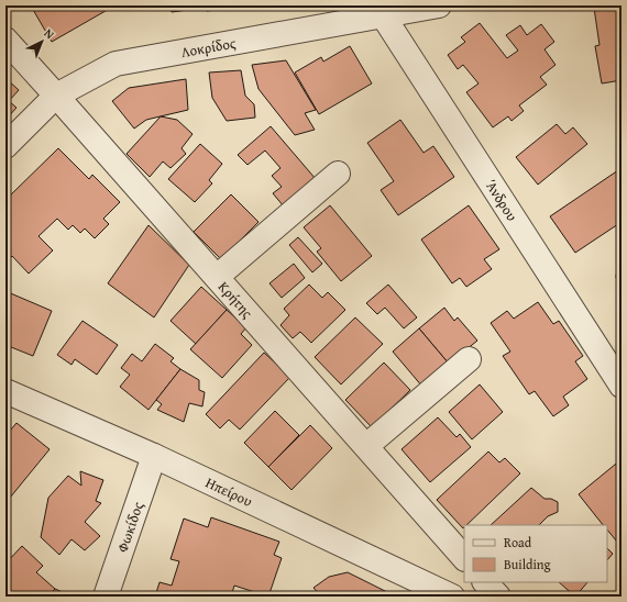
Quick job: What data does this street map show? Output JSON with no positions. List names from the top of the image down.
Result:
{
  "streets": {
    "street": [
      "Λοκρίδος",
      "Άνδρου",
      "Κρήτης",
      "Ηπείρου",
      "Φωκίδος"
    ]
  },
  "crossings": [
    ["Λοκρίδος", "Άνδρου"],
    ["Λοκρίδος", "Κρήτης"],
    ["Ηπείρου", "Φωκίδος"]
  ],
  "legend": ["Road", "Building"],
  "north": "top right"
}
